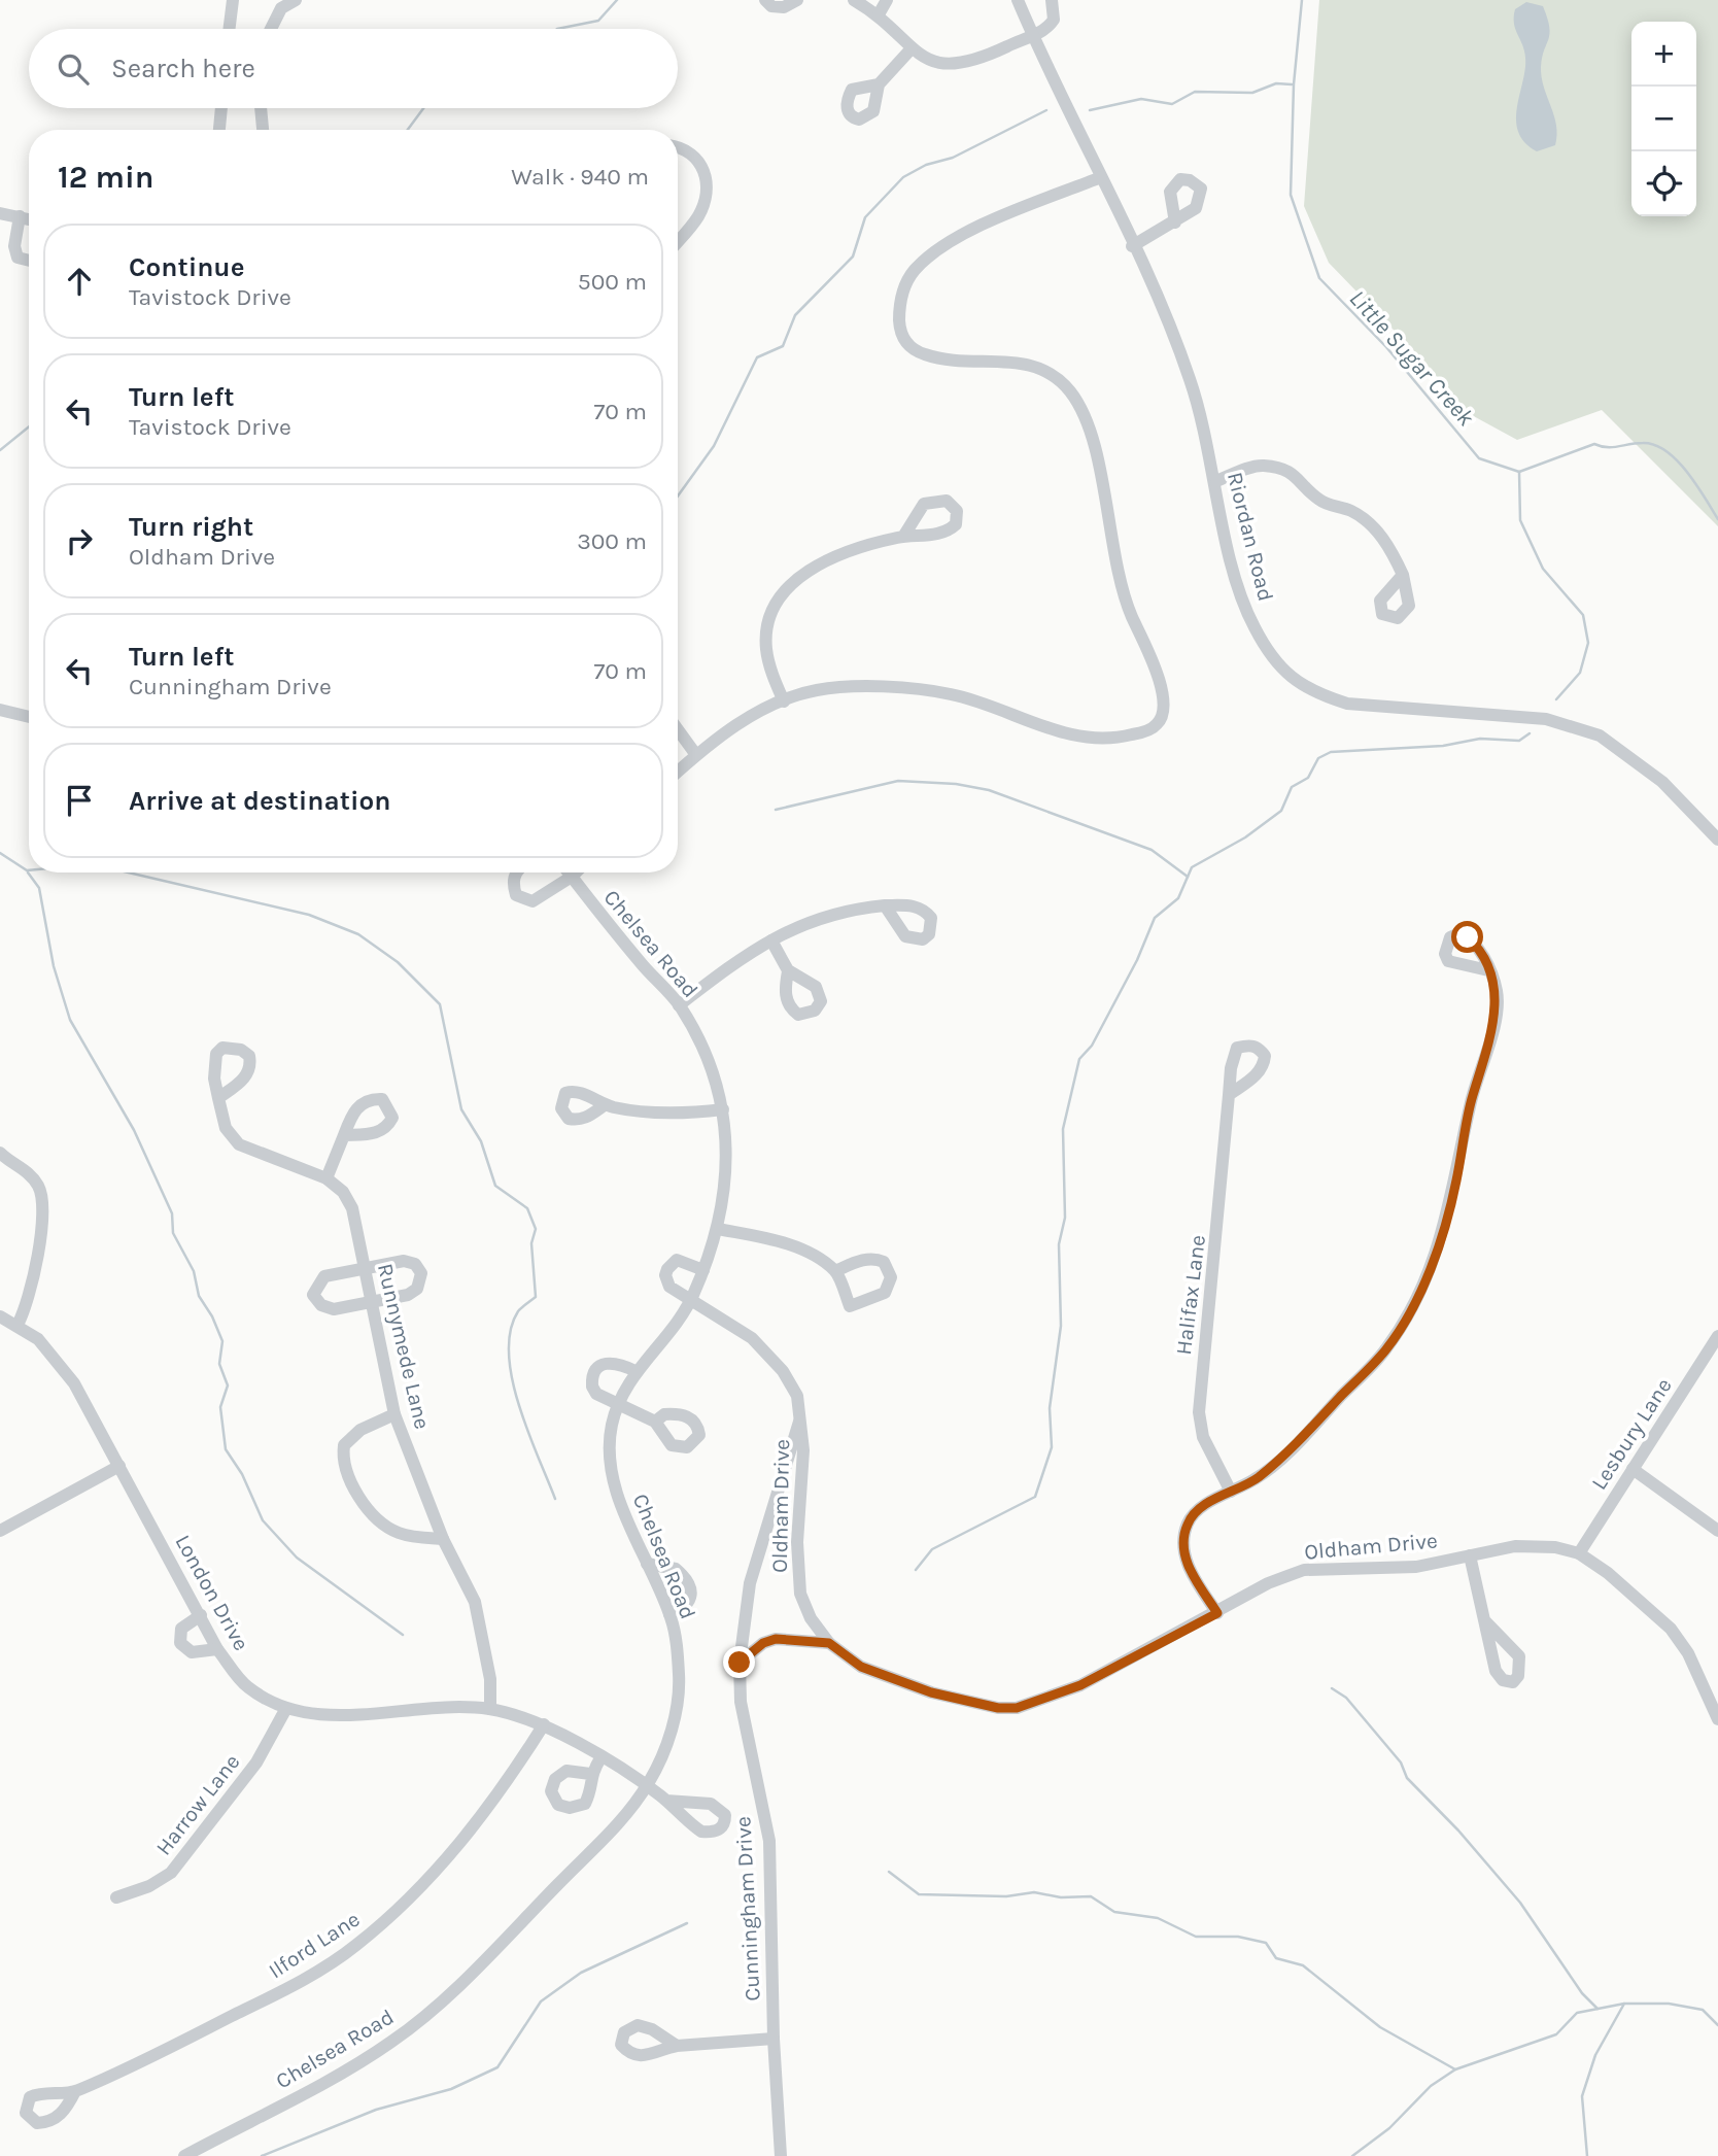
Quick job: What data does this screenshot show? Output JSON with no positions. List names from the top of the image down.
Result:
{
  "streets": {
    "street": [
      "Riordan Road",
      "Chelsea Road",
      "Halifax Lane",
      "Runnymede Lane",
      "Lesbury Lane",
      "Oldham Drive",
      "London Drive",
      "Harrow Lane",
      "Cunningham Drive",
      "Ilford Lane"
    ]
  },
  "crossings": [
    ["Chelsea Road", "Oldham Drive"],
    ["Chelsea Road", "London Drive"],
    ["Runnymede Lane", "London Drive"],
    ["Lesbury Lane", "Oldham Drive"],
    ["Oldham Drive", "Cunningham Drive"],
    ["London Drive", "Harrow Lane"],
    ["London Drive", "Ilford Lane"]
  ],
  "water": ["Little Sugar Creek"],
  "page": {
    "map_buttons": ["+", "−"],
    "search": "Search here",
    "heading": ["12 min", "Walk · 940 m"],
    "list": [
      ["Continue", "Tavistock Drive", "500 m"],
      ["Turn left", "Tavistock Drive", "70 m"],
      ["Turn right", "Oldham Drive", "300 m"],
      ["Turn left", "Cunningham Drive", "70 m"],
      "Arrive at destination"
    ]
  }
}
